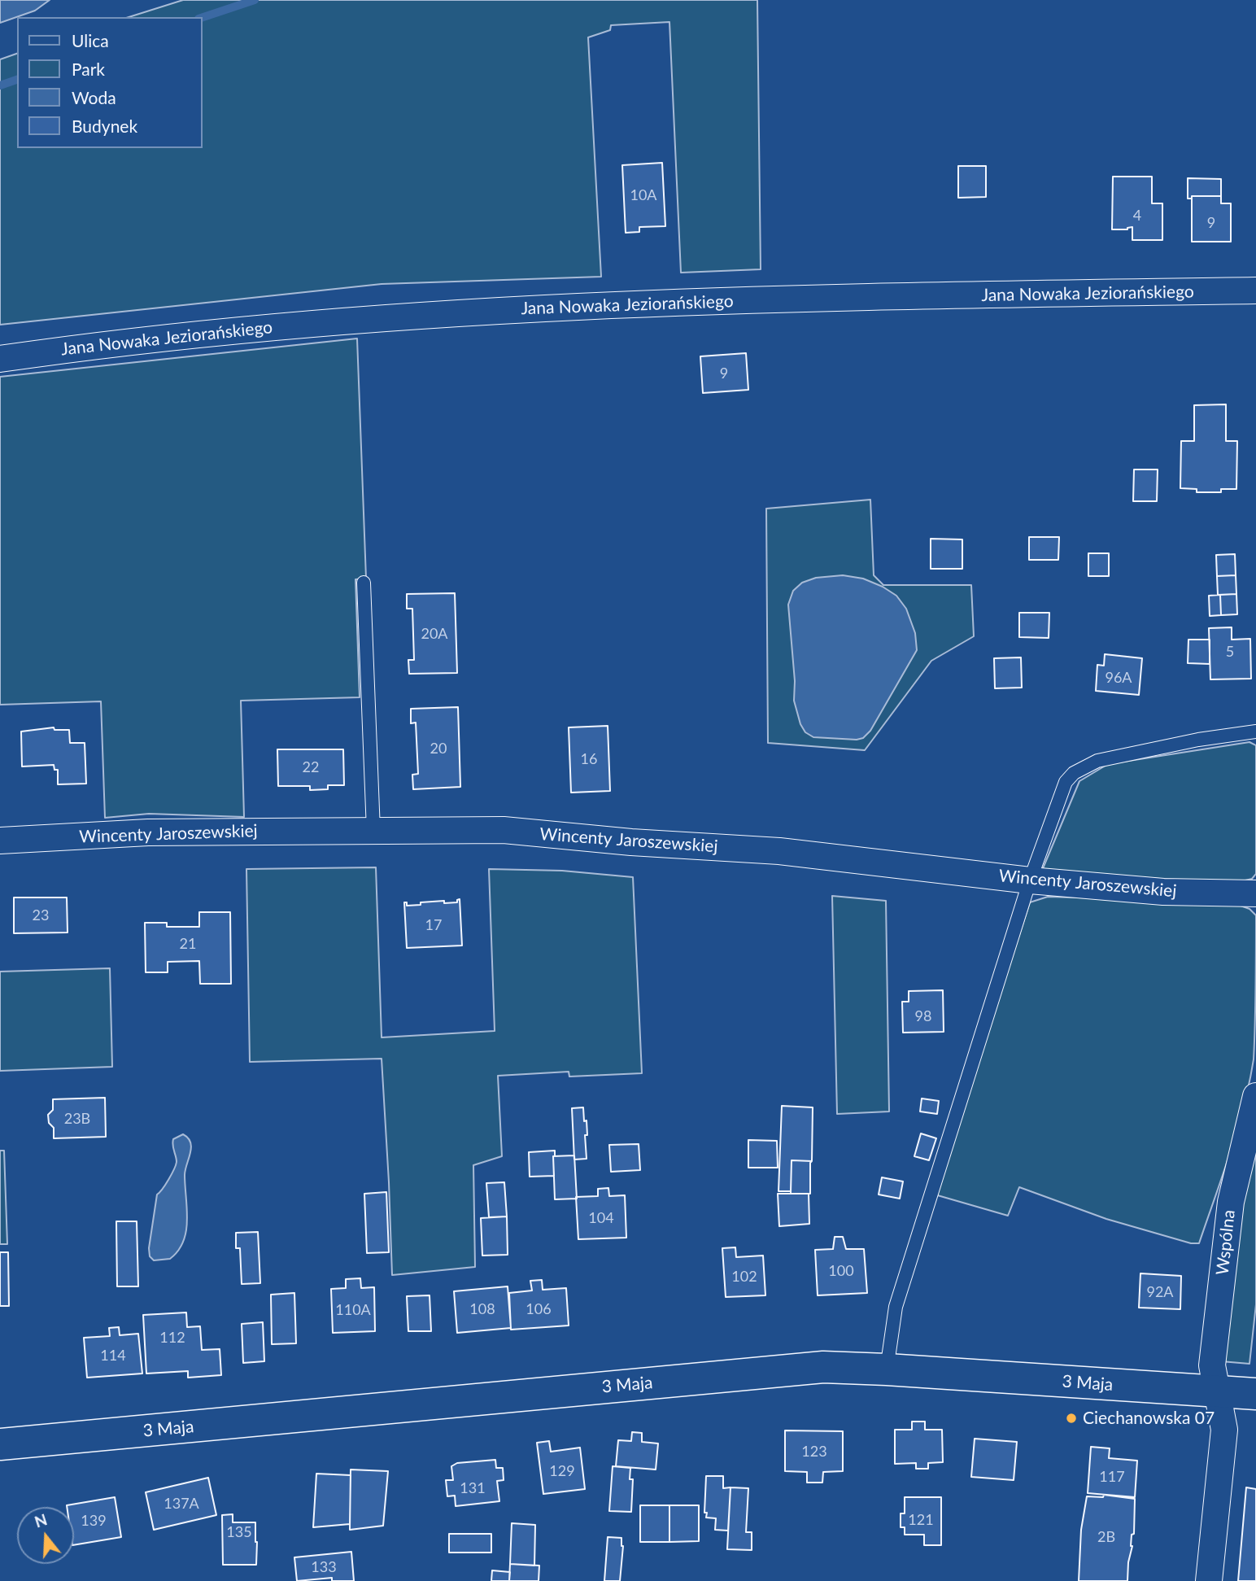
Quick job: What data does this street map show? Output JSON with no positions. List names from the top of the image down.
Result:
{
  "streets": {
    "street": [
      "Jana Nowaka Jeziorańskiego",
      "Wincenty Jaroszewskiej",
      "Wspólna",
      "3 Maja"
    ]
  },
  "crossings": [
    ["Wspólna", "3 Maja"]
  ],
  "places": ["Ciechanowska 07"],
  "house_numbers": [
    "10A",
    "4",
    "9",
    "9",
    "20A",
    "5",
    "96A",
    "20",
    "16",
    "22",
    "23",
    "17",
    "21",
    "98",
    "23B",
    "104",
    "100",
    "102",
    "92A",
    "108",
    "106",
    "110A",
    "112",
    "114",
    "123",
    "129",
    "117",
    "131",
    "137A",
    "121",
    "139",
    "135",
    "2B",
    "133"
  ],
  "legend": [
    "Ulica",
    "Park",
    "Woda",
    "Budynek"
  ],
  "north": "top"
}
